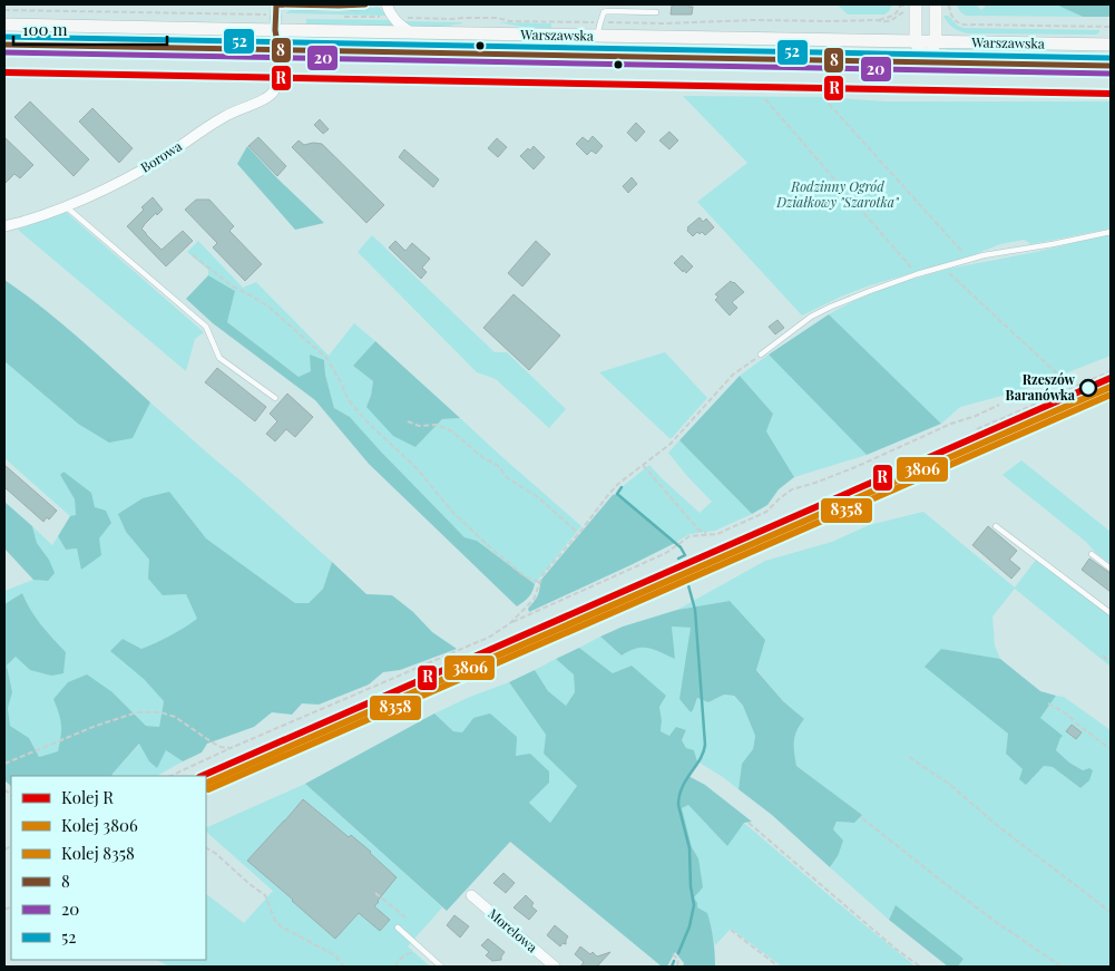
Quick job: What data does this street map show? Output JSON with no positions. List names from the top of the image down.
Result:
{
  "streets": {
    "main road": ["Warszawska"],
    "street": ["Borowa", "Morelowa"]
  },
  "crossings": [
    ["Warszawska", "Borowa"]
  ],
  "parks": ["Rodzinny Ogród Działkowy \"Szarotka\""],
  "places": ["Rzeszów Baranówka"],
  "lines": [
    "transit line 8",
    "transit line 52",
    "transit line 20",
    "rail line R",
    "rail line 3806",
    "rail line 8358"
  ],
  "legend": [
    "Kolej R",
    "Kolej 3806",
    "Kolej 8358",
    "8",
    "20",
    "52"
  ],
  "scale_bar": "100 m"
}
